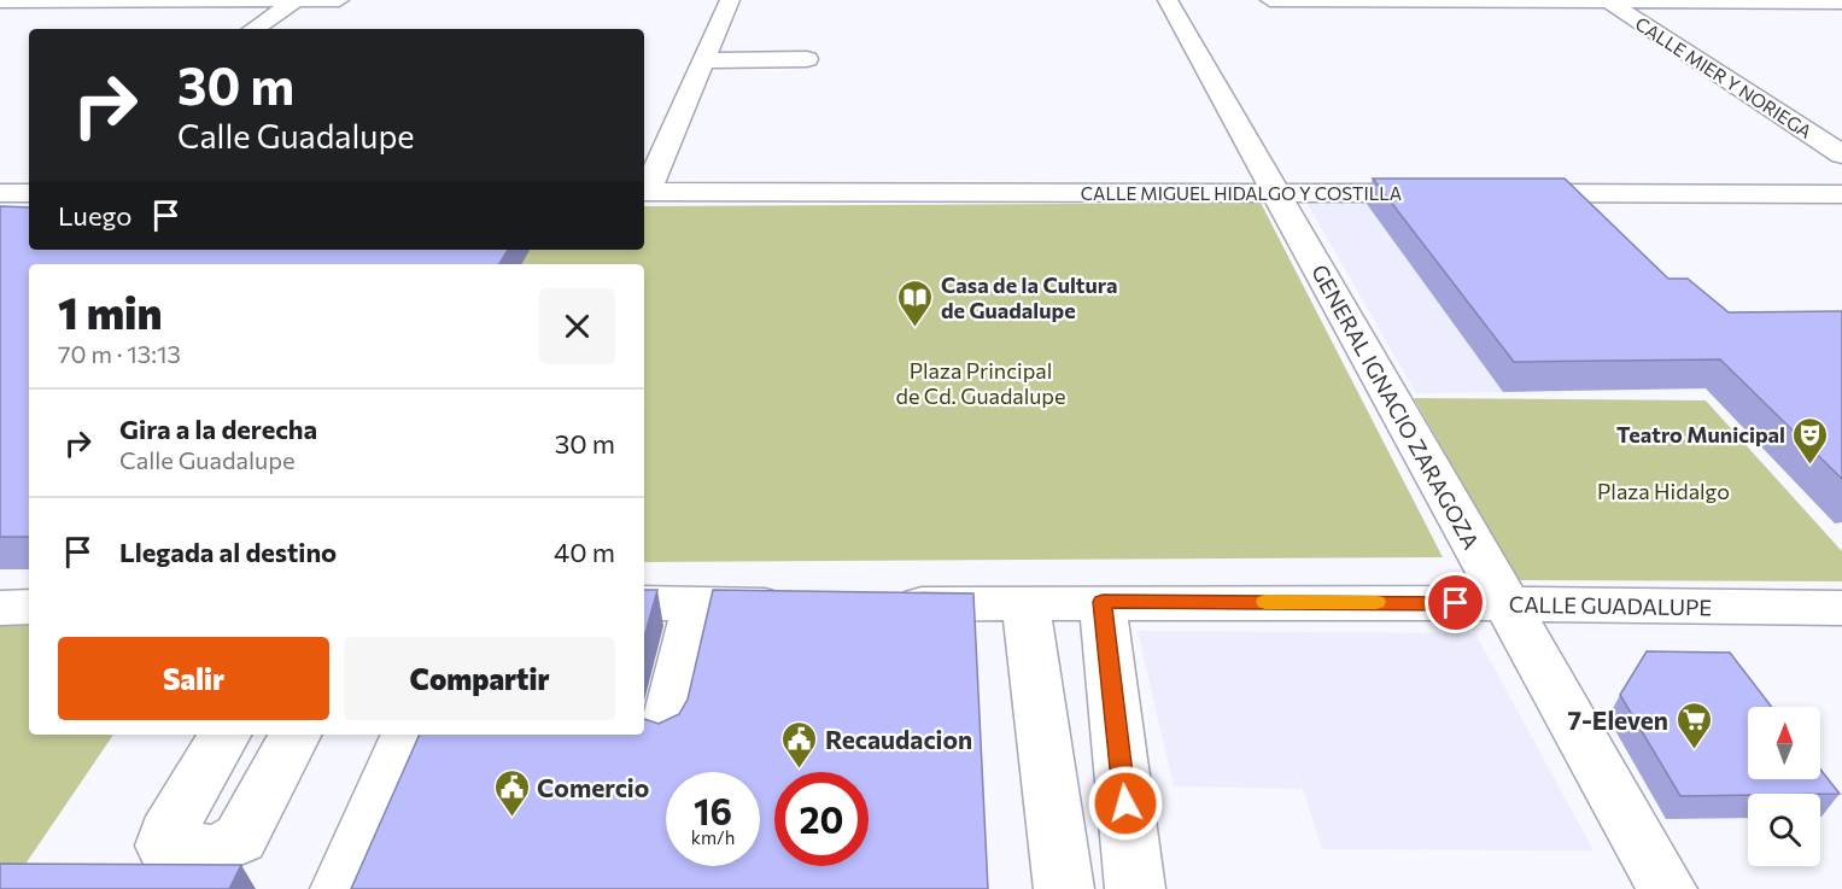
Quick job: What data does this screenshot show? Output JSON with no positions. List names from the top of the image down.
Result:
{
  "streets": {
    "street": [
      "CALLE MIER Y NORIEGA",
      "CALLE MIGUEL HIDALGO Y COSTILLA",
      "GENERAL IGNACIO ZARAGOZA",
      "CALLE GUADALUPE"
    ]
  },
  "crossings": [
    ["CALLE MIGUEL HIDALGO Y COSTILLA", "GENERAL IGNACIO ZARAGOZA"],
    ["GENERAL IGNACIO ZARAGOZA", "CALLE GUADALUPE"]
  ],
  "parks": ["Plaza Principal de Cd. Guadalupe", "Plaza Hidalgo"],
  "places": {
    "library": ["Casa de la Cultura de Guadalupe"],
    "theatre": ["Teatro Municipal"],
    "supermarket": ["7-Eleven"],
    "public building": ["Recaudacion", "Comercio"]
  },
  "north": "top",
  "page": {
    "turn": ["30 m", "Calle Guadalupe"],
    "then": "Luego",
    "heading": ["1 min", "70 m · 13:13"],
    "list": [
      {
        "name": "Gira a la derecha",
        "note": "Calle Guadalupe",
        "value": "30 m"
      },
      {
        "name": "Llegada al destino",
        "value": "40 m"
      }
    ],
    "buttons": ["Salir", "Compartir"],
    "speed": "16 km/h",
    "limit": "20"
  }
}
